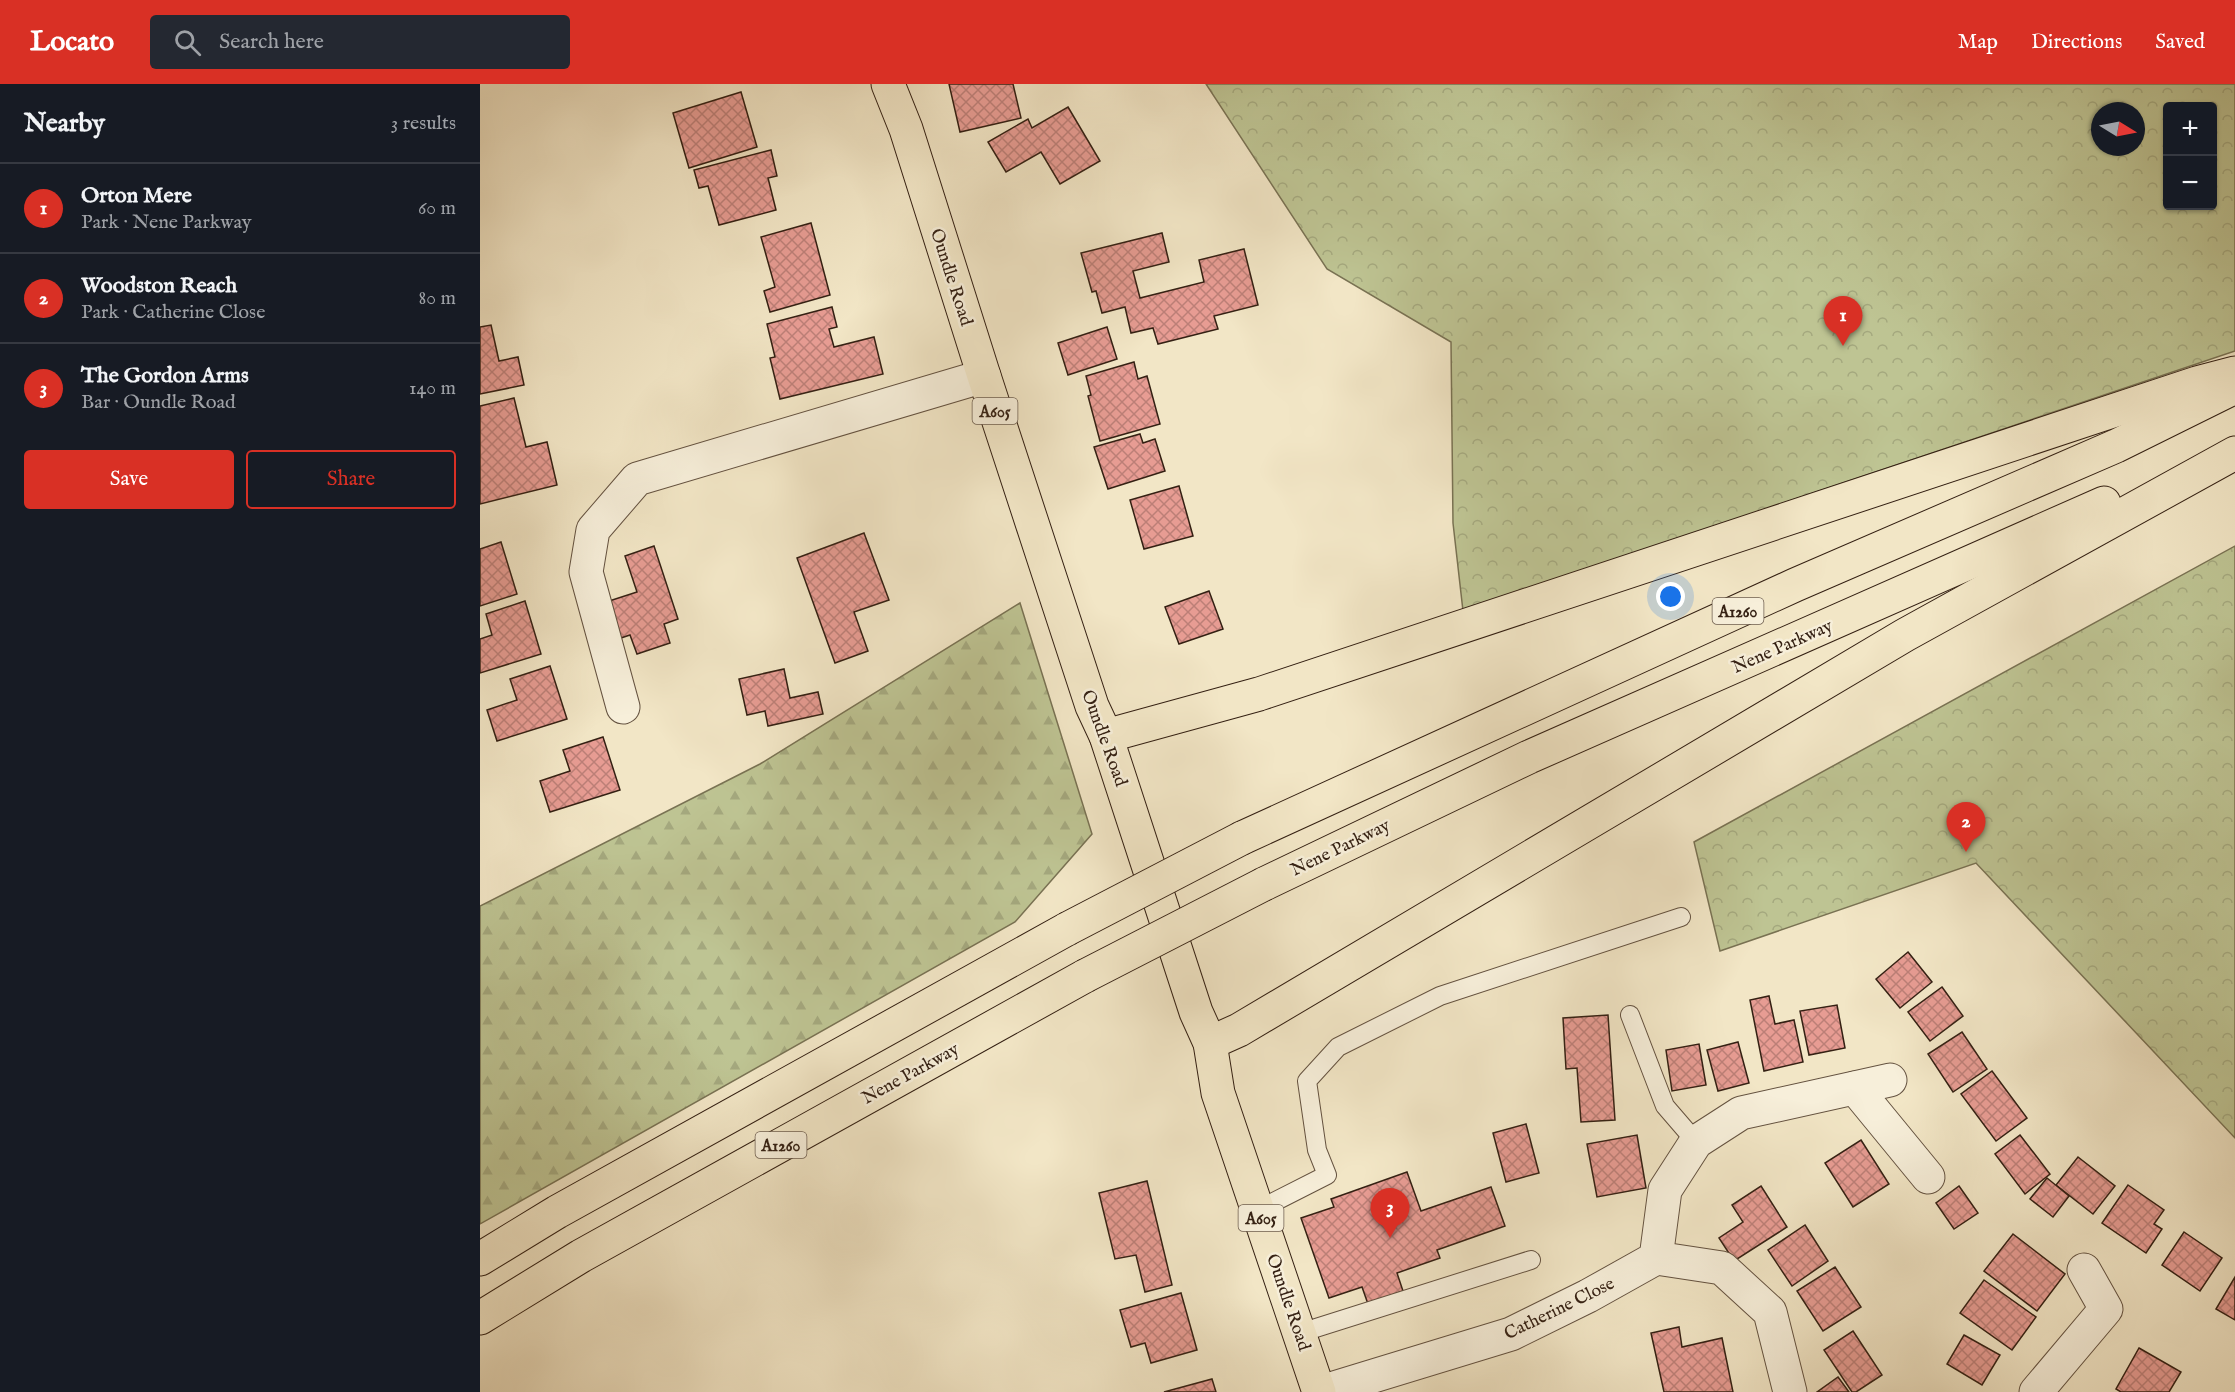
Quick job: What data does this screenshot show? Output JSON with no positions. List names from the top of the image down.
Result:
{
  "streets": {
    "main road": [
      "Oundle Road",
      "A605",
      "A1260",
      "Nene Parkway"
    ],
    "street": ["Catherine Close"]
  },
  "crossings": [
    ["Oundle Road", "Catherine Close"]
  ],
  "north": "right",
  "page": {
    "header": "Locato",
    "search": "Search here",
    "nav": ["Map", "Directions", "Saved"],
    "heading": ["Nearby", "3 results"],
    "map_buttons": ["+", "−"],
    "list": [
      {
        "mark": "1",
        "name": "Orton Mere",
        "note": "Park · Nene Parkway",
        "value": "60 m"
      },
      {
        "mark": "2",
        "name": "Woodston Reach",
        "note": "Park · Catherine Close",
        "value": "80 m"
      },
      {
        "mark": "3",
        "name": "The Gordon Arms",
        "note": "Bar · Oundle Road",
        "value": "140 m"
      }
    ],
    "pins": ["1", "2", "3"],
    "buttons": ["Save", "Share"]
  }
}
